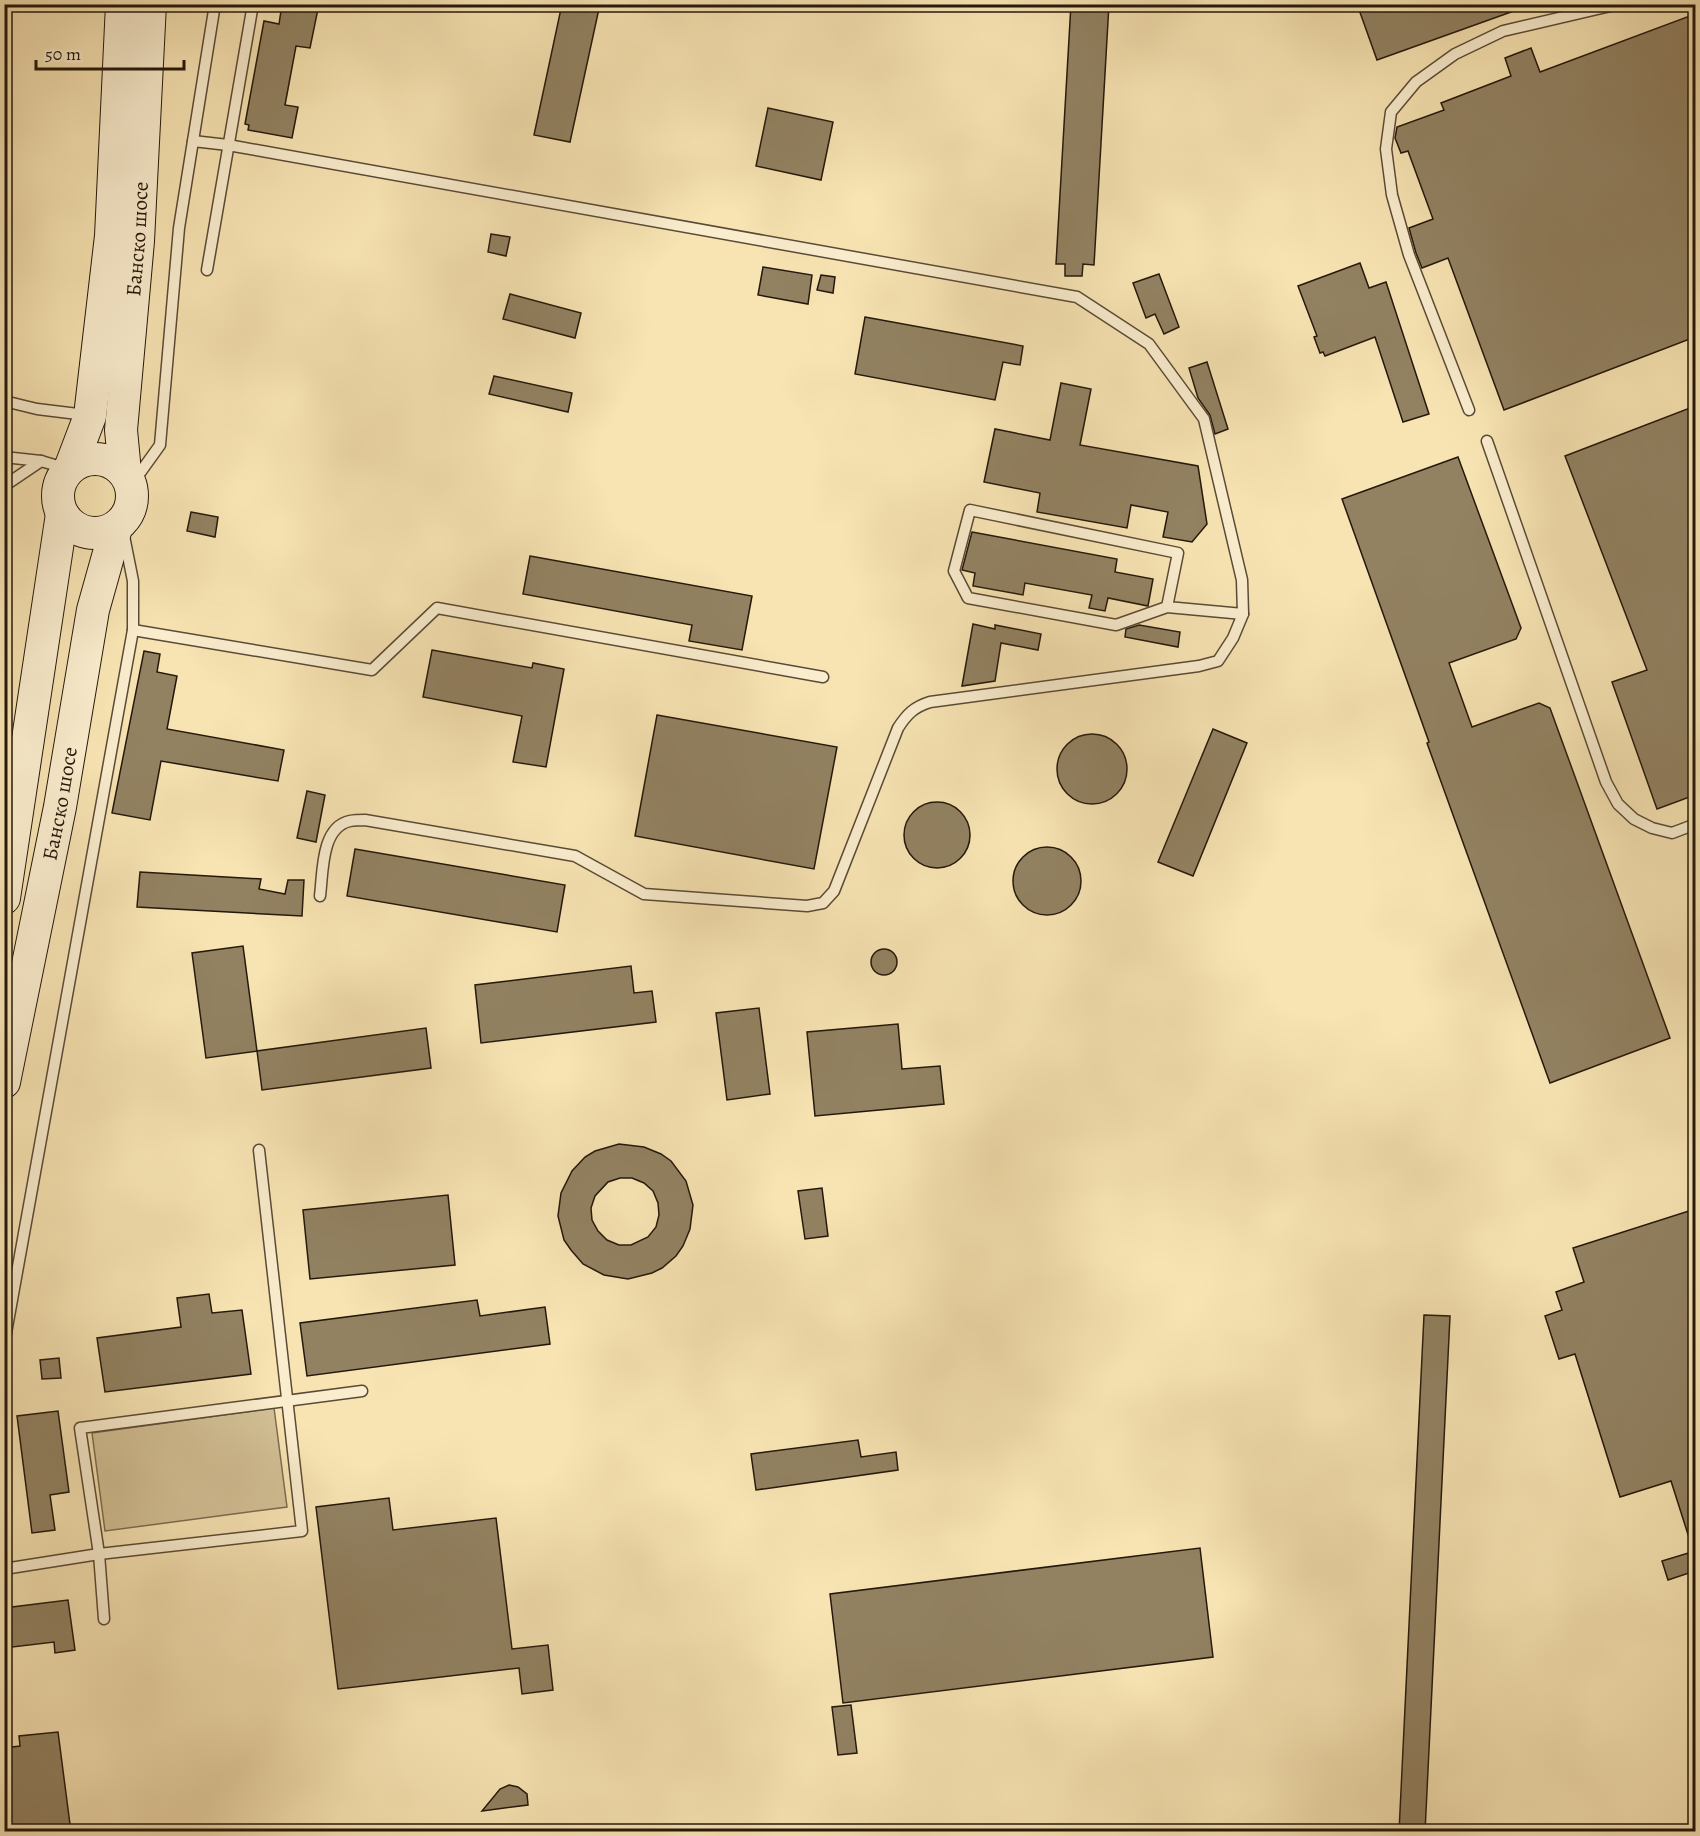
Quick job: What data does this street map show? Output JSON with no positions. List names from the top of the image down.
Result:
{
  "streets": {
    "main road": ["Банско шосе"]
  },
  "scale_bar": "50 m"
}
